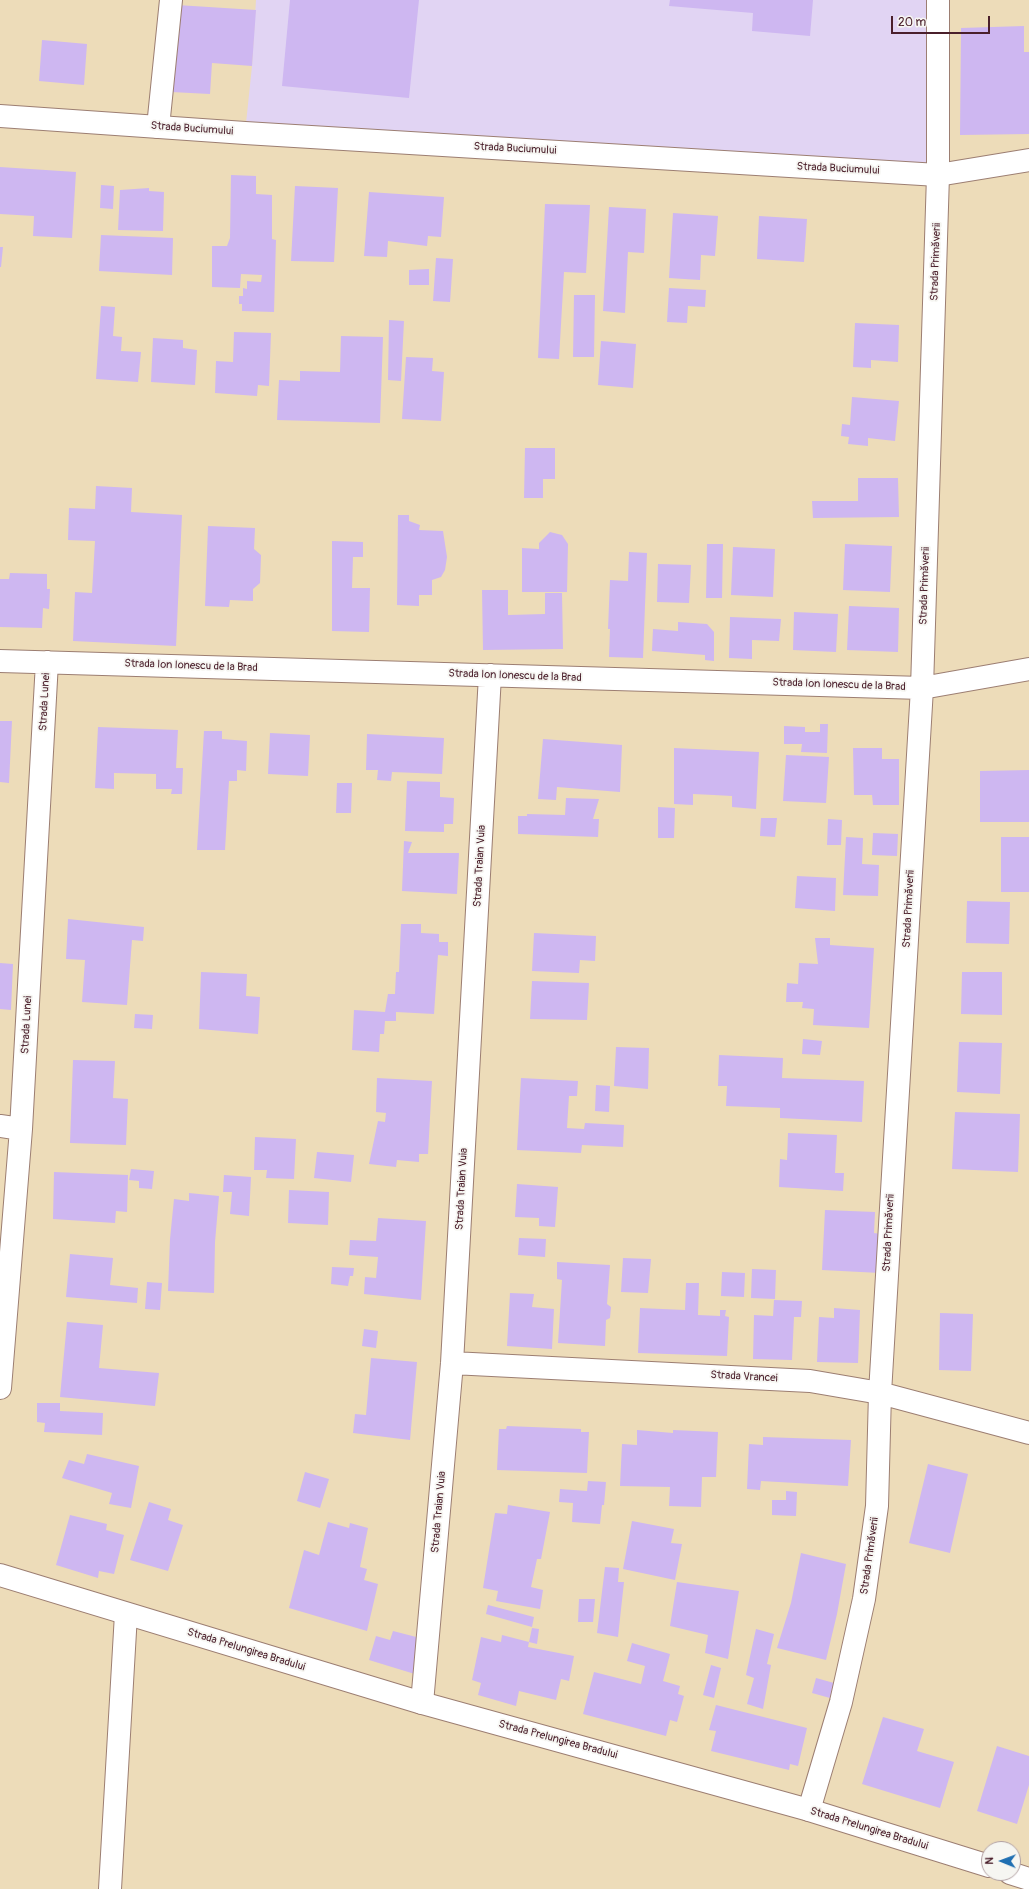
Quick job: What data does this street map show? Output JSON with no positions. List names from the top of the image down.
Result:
{
  "streets": {
    "street": [
      "Strada Buciumului",
      "Strada Primăverii",
      "Strada Ion Ionescu de la Brad",
      "Strada Lunei",
      "Strada Traian Vuia",
      "Strada Vrancei",
      "Strada Prelungirea Bradului"
    ]
  },
  "crossings": [
    ["Strada Buciumului", "Strada Primăverii"],
    ["Strada Primăverii", "Strada Ion Ionescu de la Brad"],
    ["Strada Primăverii", "Strada Vrancei"],
    ["Strada Primăverii", "Strada Prelungirea Bradului"],
    ["Strada Ion Ionescu de la Brad", "Strada Lunei"],
    ["Strada Ion Ionescu de la Brad", "Strada Traian Vuia"],
    ["Strada Traian Vuia", "Strada Vrancei"],
    ["Strada Traian Vuia", "Strada Prelungirea Bradului"]
  ],
  "scale_bar": "20 m",
  "north": "left"
}
